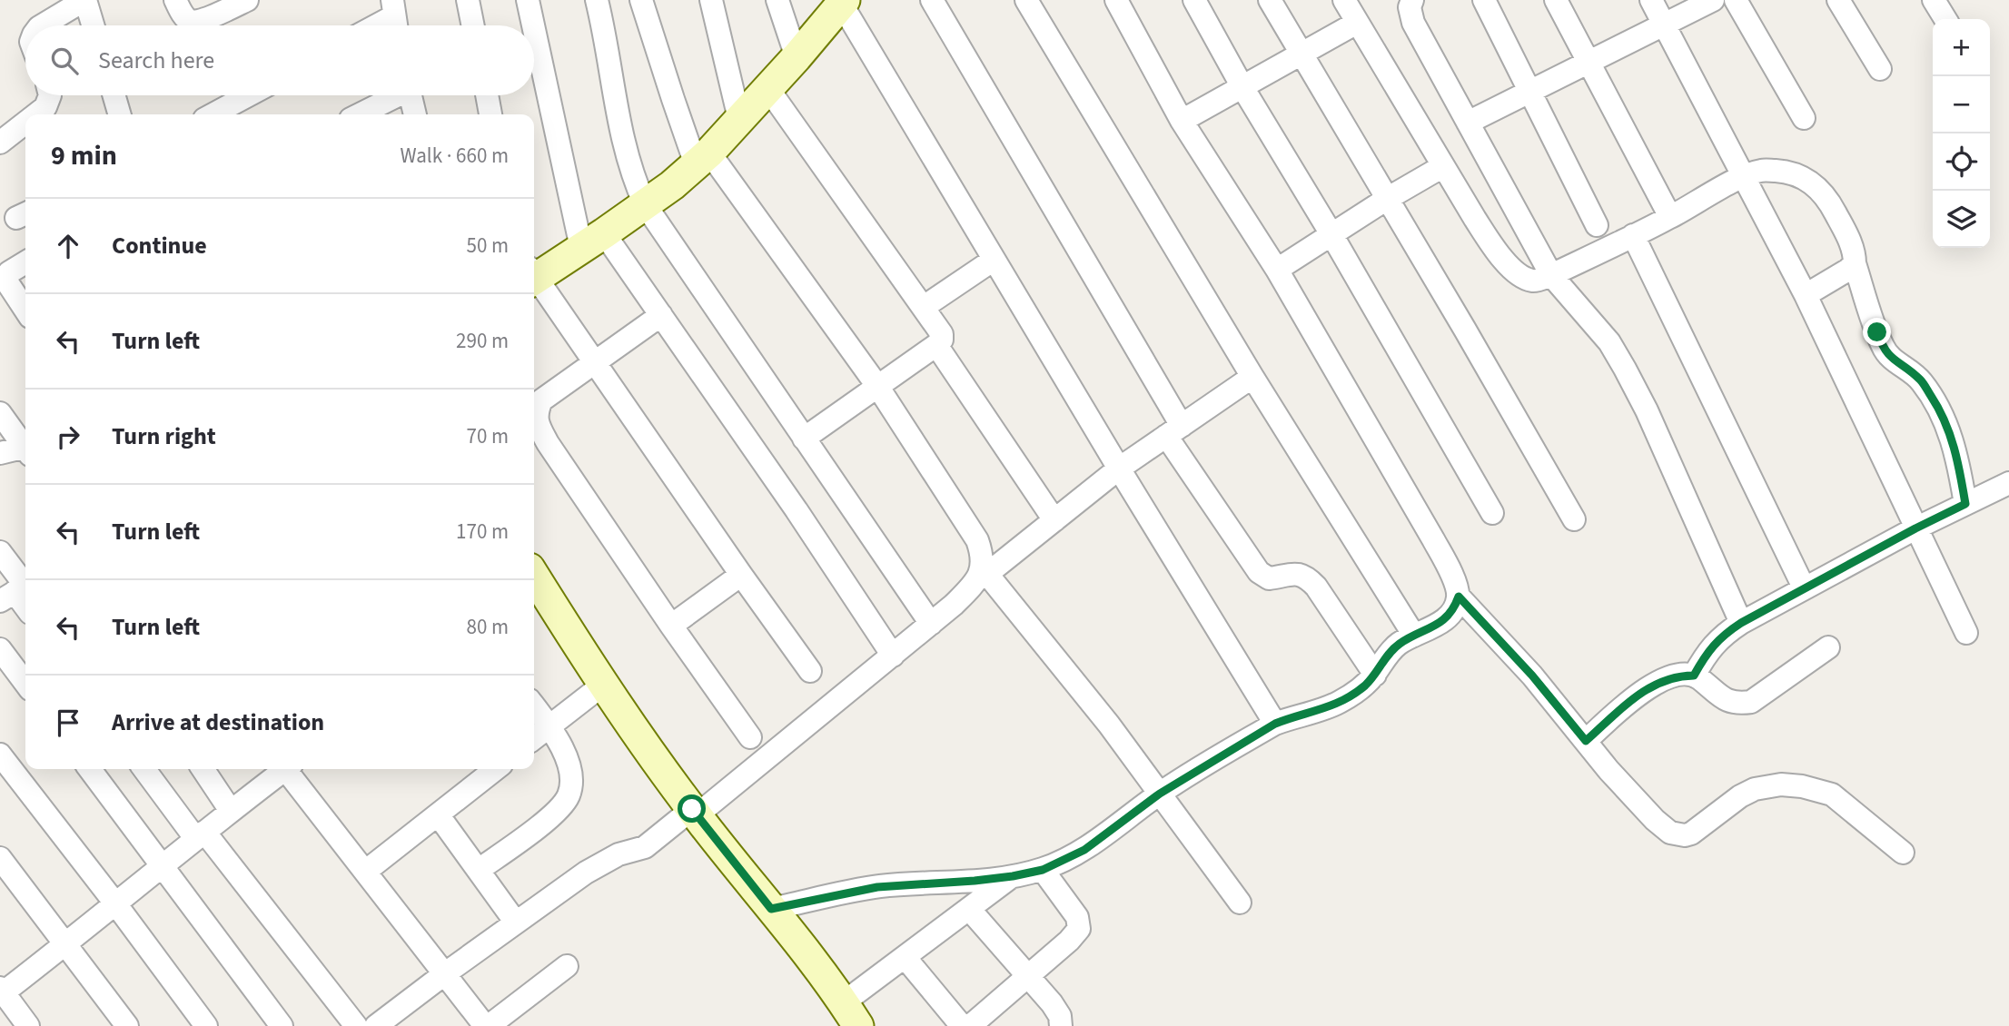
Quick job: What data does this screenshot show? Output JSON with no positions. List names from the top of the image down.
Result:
{
  "page": {
    "map_buttons": ["+", "−"],
    "search": "Search here",
    "heading": ["9 min", "Walk · 660 m"],
    "list": [
      ["Continue", "50 m"],
      ["Turn left", "290 m"],
      ["Turn right", "70 m"],
      ["Turn left", "170 m"],
      ["Turn left", "80 m"],
      "Arrive at destination"
    ]
  }
}
